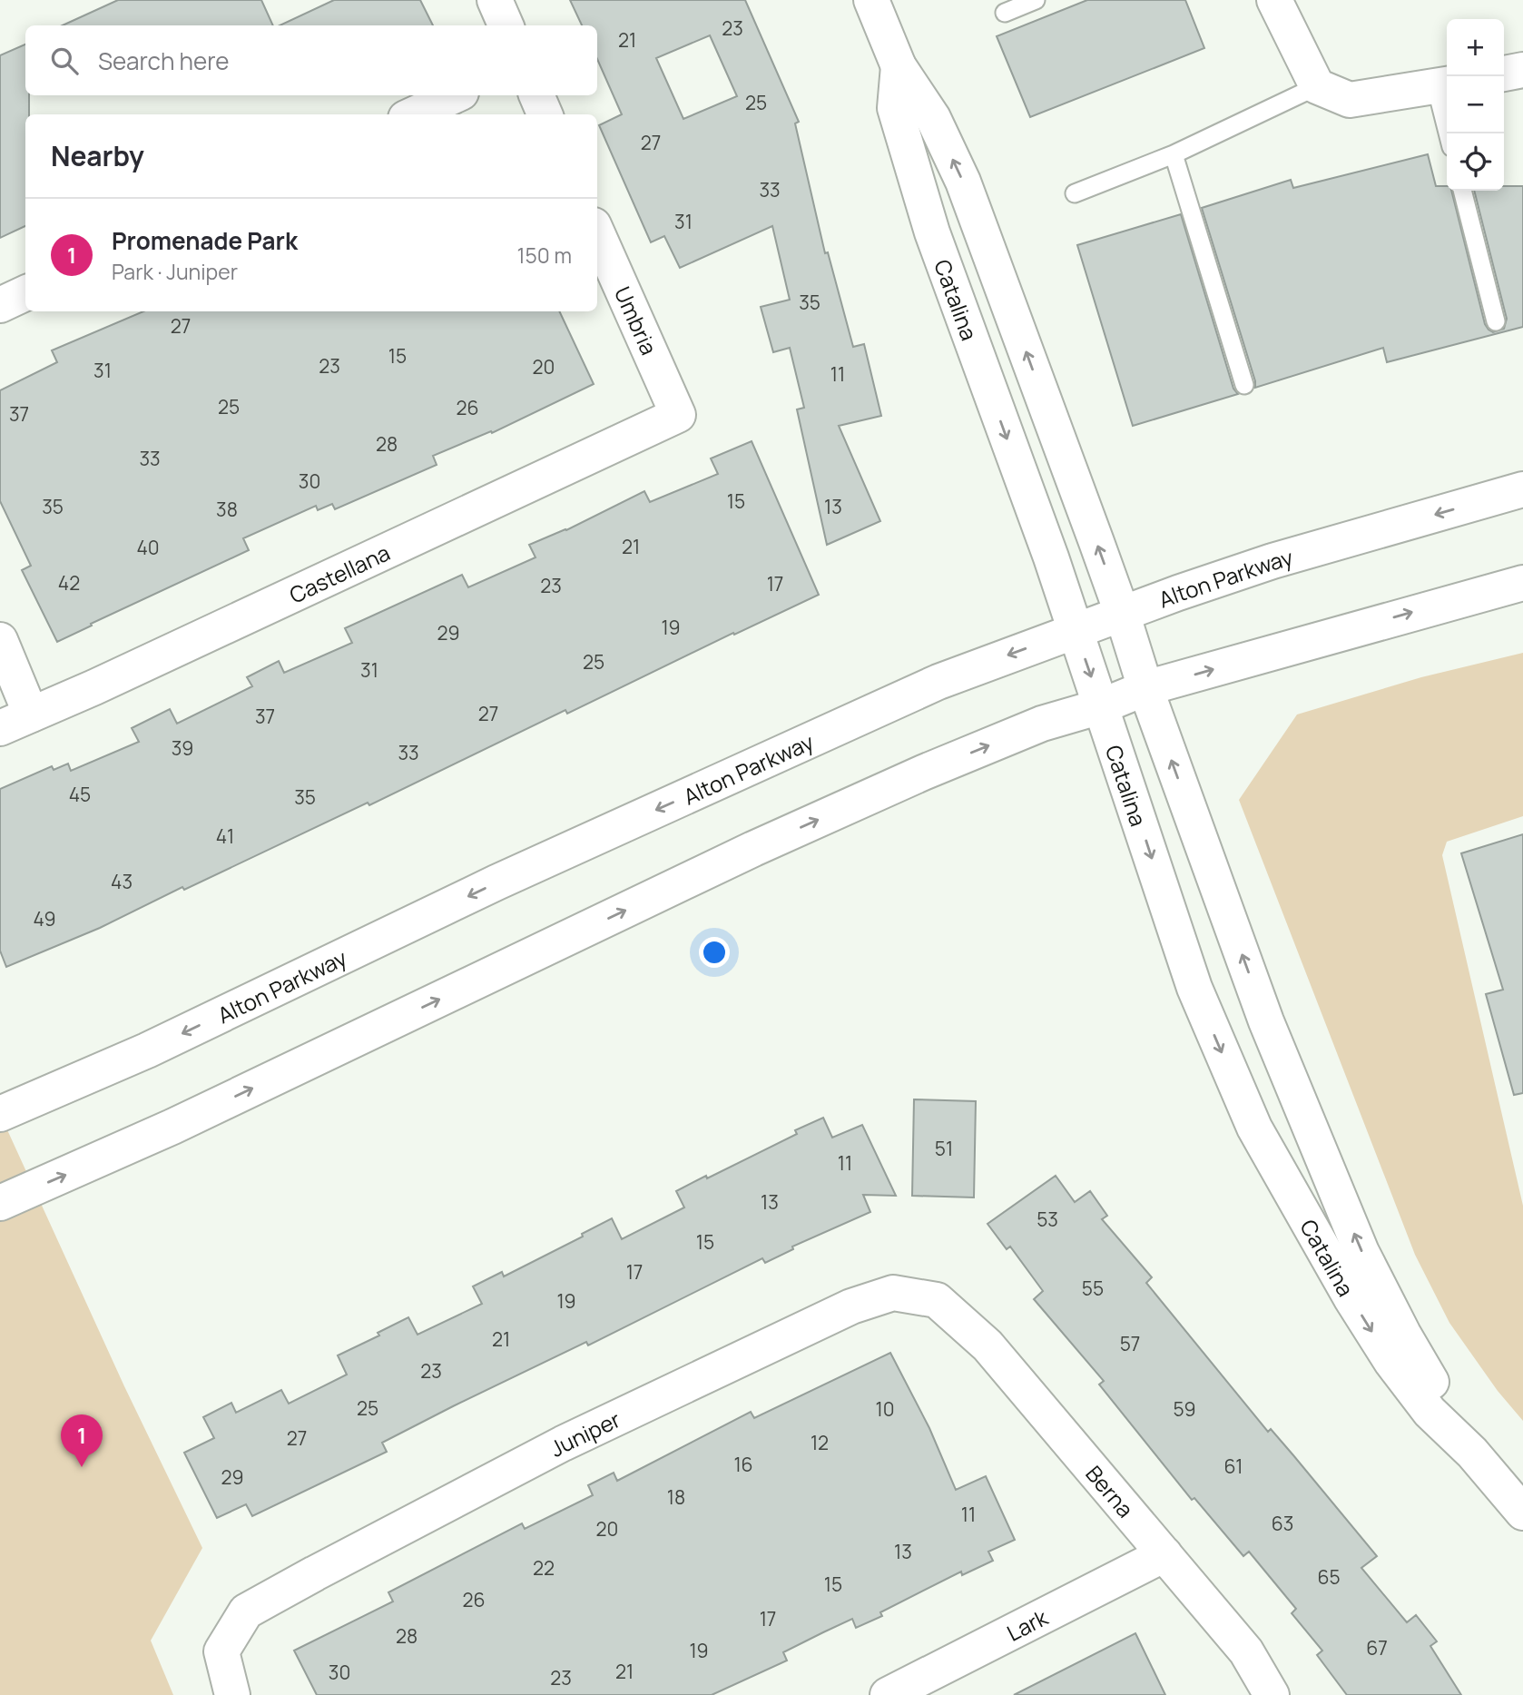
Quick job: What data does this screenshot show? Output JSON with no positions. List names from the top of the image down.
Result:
{
  "streets": {
    "street": [
      "Catalina",
      "Umbria",
      "Castellana",
      "Alton Parkway",
      "Juniper",
      "Berna",
      "Lark"
    ]
  },
  "crossings": [
    ["Catalina", "Alton Parkway"],
    ["Umbria", "Castellana"],
    ["Juniper", "Berna"],
    ["Berna", "Lark"]
  ],
  "house_numbers": [
    "23",
    "21",
    "25",
    "27",
    "33",
    "31",
    "35",
    "27",
    "15",
    "23",
    "20",
    "31",
    "11",
    "25",
    "26",
    "37",
    "28",
    "33",
    "30",
    "15",
    "35",
    "13",
    "38",
    "21",
    "40",
    "42",
    "17",
    "23",
    "19",
    "29",
    "25",
    "31",
    "27",
    "37",
    "39",
    "33",
    "45",
    "35",
    "41",
    "43",
    "49",
    "51",
    "11",
    "13",
    "53",
    "15",
    "17",
    "55",
    "19",
    "21",
    "57",
    "23",
    "25",
    "10",
    "59",
    "27",
    "12",
    "16",
    "61",
    "29",
    "18",
    "11",
    "63",
    "20",
    "13",
    "22",
    "65",
    "15",
    "26",
    "17",
    "28",
    "67",
    "19",
    "21",
    "30",
    "23"
  ],
  "page": {
    "map_buttons": ["+", "−"],
    "search": "Search here",
    "heading": "Nearby",
    "list": [
      {
        "mark": "1",
        "name": "Promenade Park",
        "note": "Park · Juniper",
        "value": "150 m"
      }
    ],
    "pins": "1"
  }
}
